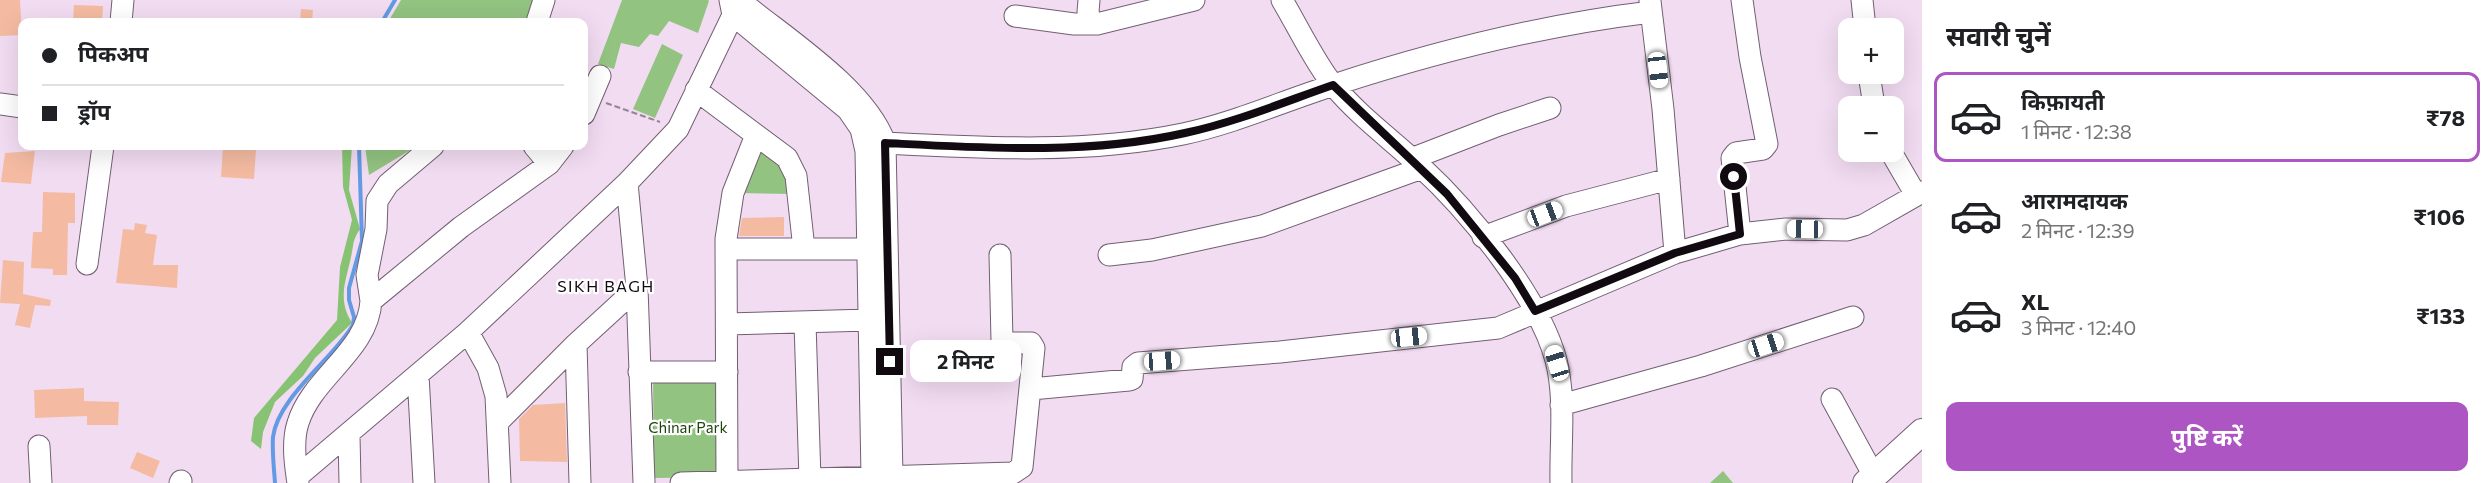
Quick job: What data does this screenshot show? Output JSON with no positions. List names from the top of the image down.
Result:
{
  "districts": ["SIKH BAGH"],
  "parks": ["Chinar Park"],
  "page": {
    "heading": "सवारी चुनें",
    "map_buttons": ["+", "−"],
    "banner": ["पिकअप", "ड्रॉप"],
    "list": [
      {
        "name": "किफ़ायती",
        "note": "1 मिनट · 12:38",
        "value": "₹78"
      },
      {
        "name": "आरामदायक",
        "note": "2 मिनट · 12:39",
        "value": "₹106"
      },
      {
        "name": "XL",
        "note": "3 मिनट · 12:40",
        "value": "₹133"
      }
    ],
    "bubble": "2 मिनट",
    "buttons": "पुष्टि करें"
  }
}
